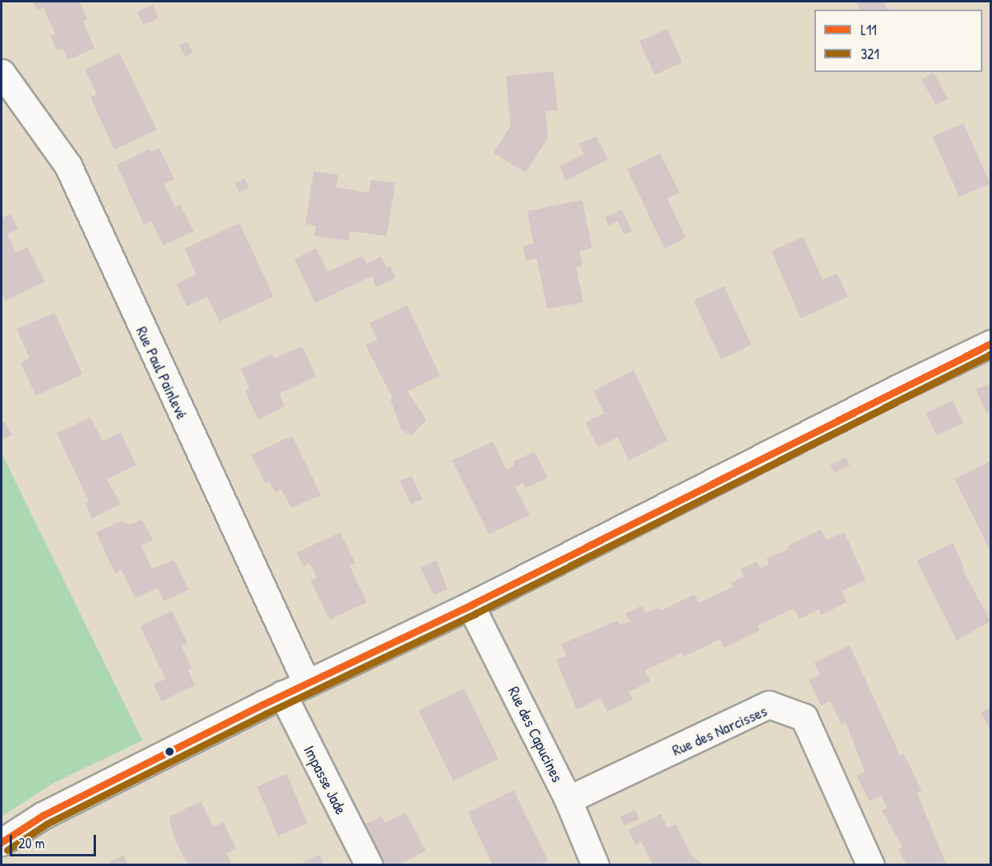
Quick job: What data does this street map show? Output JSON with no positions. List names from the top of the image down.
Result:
{
  "streets": {
    "street": [
      "Rue Paul Painlevé",
      "Rue des Narcisses",
      "Rue des Capucines",
      "Impasse Jade"
    ]
  },
  "crossings": [
    ["Rue des Narcisses", "Rue des Capucines"]
  ],
  "lines": ["transit line L11", "transit line 321"],
  "legend": ["L11", "321"],
  "scale_bar": "20 m"
}
